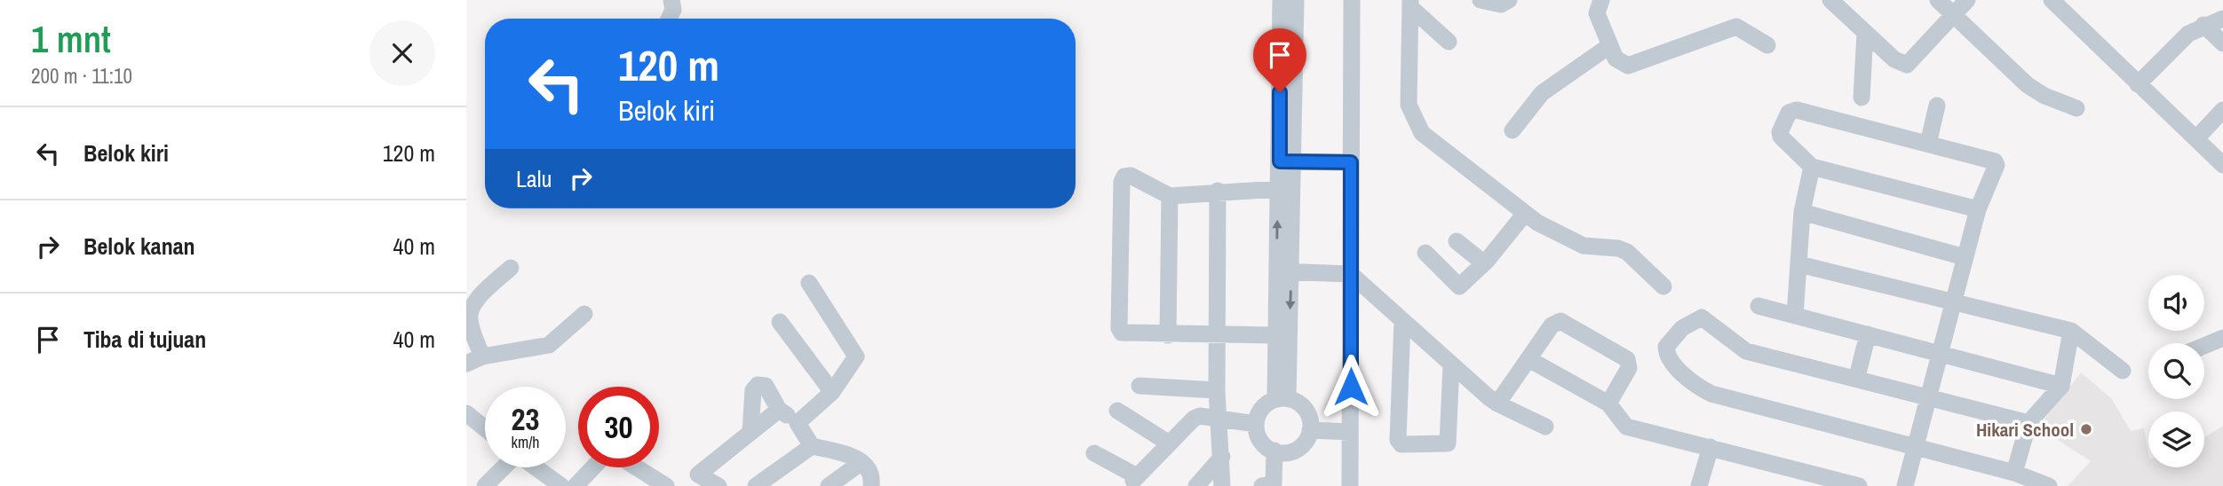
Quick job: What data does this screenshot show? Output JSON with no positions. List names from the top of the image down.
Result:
{
  "places": ["Hikari School"],
  "page": {
    "heading": ["1 mnt", "200 m · 11:10"],
    "turn": ["120 m", "Belok kiri"],
    "list": [
      {
        "name": "Belok kiri",
        "value": "120 m"
      },
      {
        "name": "Belok kanan",
        "value": "40 m"
      },
      {
        "name": "Tiba di tujuan",
        "value": "40 m"
      }
    ],
    "then": "Lalu",
    "speed": "23 km/h",
    "limit": "30"
  }
}
